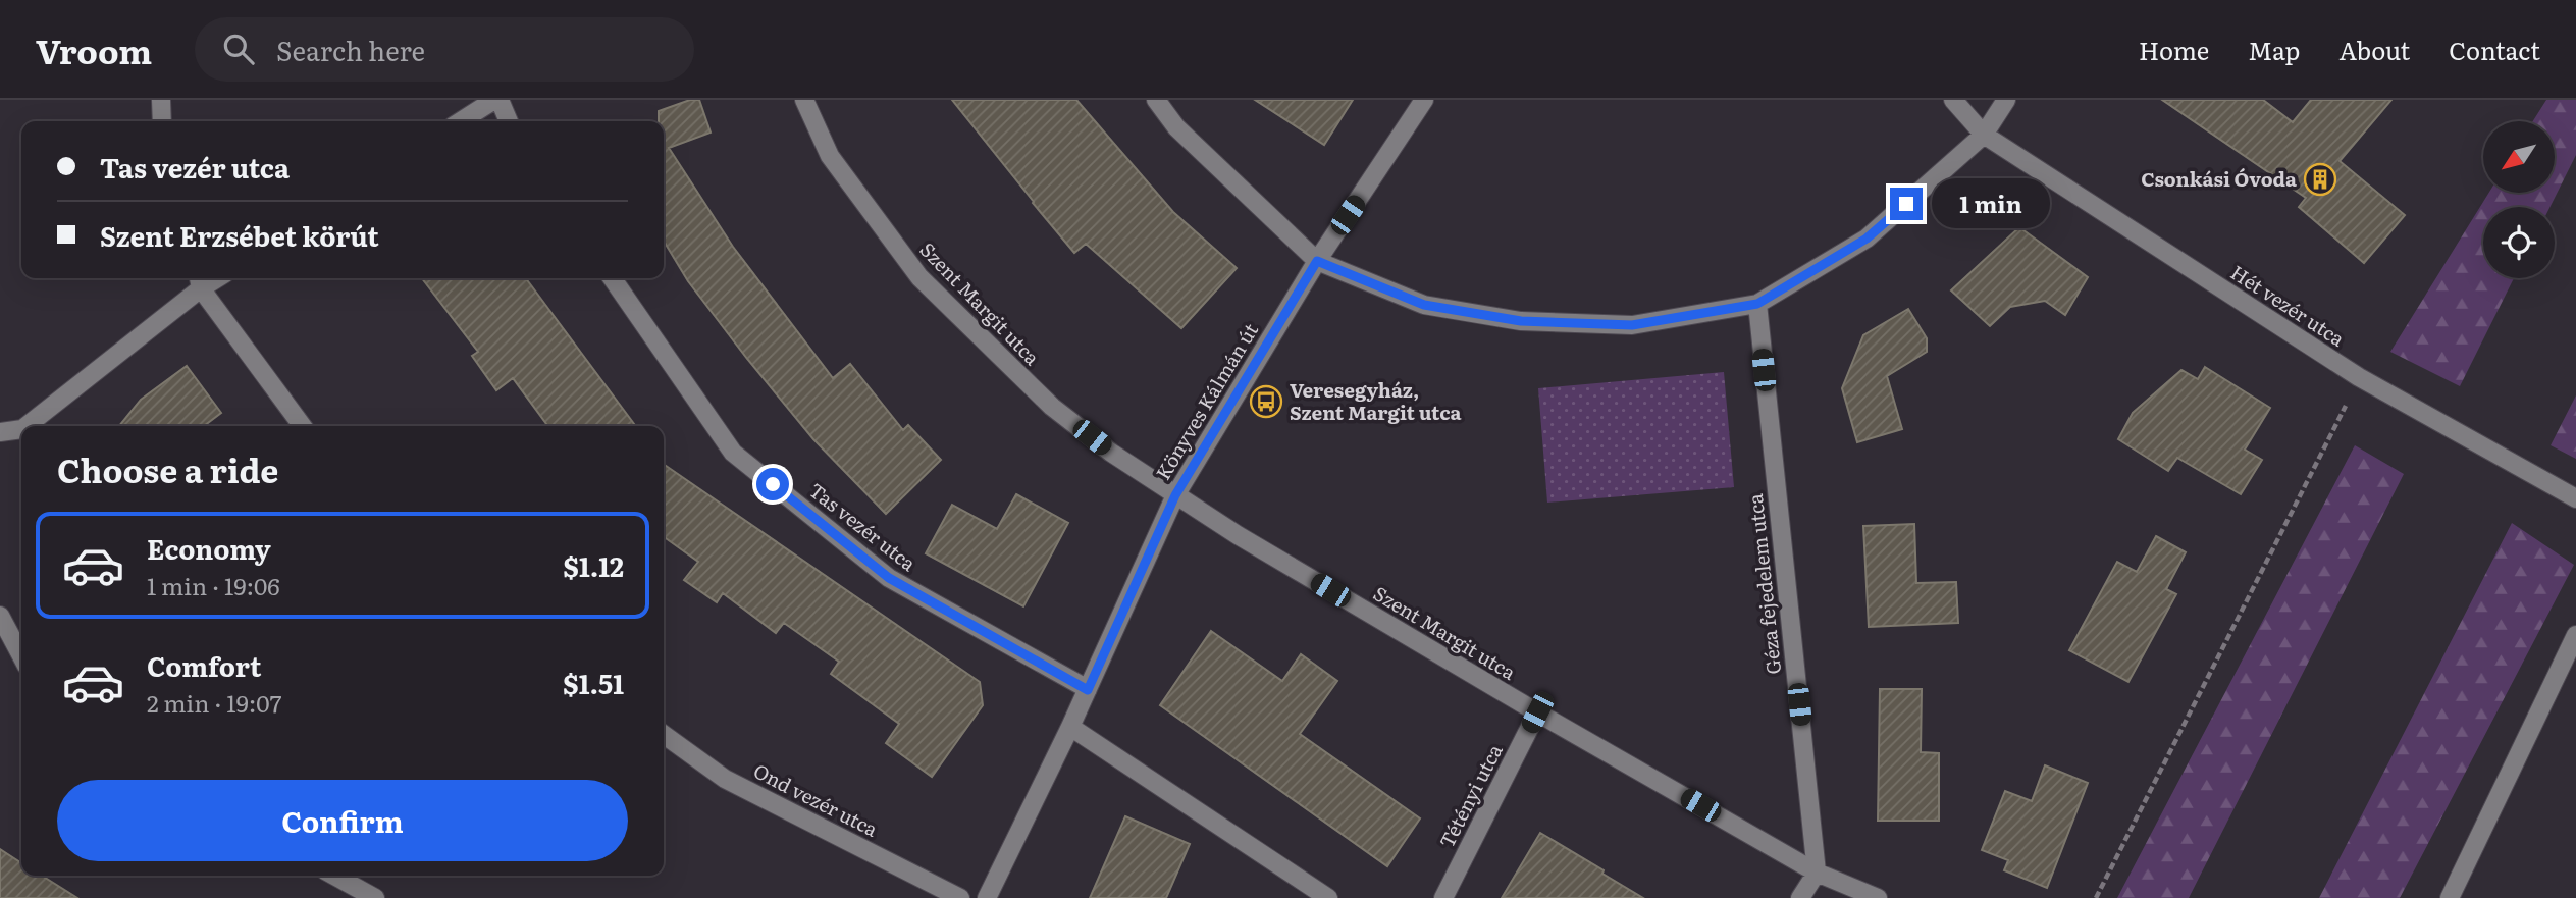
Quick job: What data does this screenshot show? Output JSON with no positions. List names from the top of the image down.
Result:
{
  "streets": {
    "street": [
      "Szent Margit utca",
      "Hét vezér utca",
      "Könyves Kálmán út",
      "Tas vezér utca",
      "Géza fejedelem utca",
      "Tétényi utca",
      "Ond vezér utca"
    ]
  },
  "crossings": [
    ["Szent Margit utca", "Könyves Kálmán út"],
    ["Szent Margit utca", "Géza fejedelem utca"],
    ["Szent Margit utca", "Tétényi utca"],
    ["Könyves Kálmán út", "Tas vezér utca"]
  ],
  "places": {
    "building": ["Csonkási Óvoda"],
    "bus stop": ["Veresegyház, Szent Margit utca"]
  },
  "north": "bottom left",
  "page": {
    "header": "Vroom",
    "search": "Search here",
    "nav": [
      "Home",
      "Map",
      "About",
      "Contact"
    ],
    "banner": ["Tas vezér utca", "Szent Erzsébet körút"],
    "bubble": "1 min",
    "heading": "Choose a ride",
    "list": [
      {
        "name": "Economy",
        "note": "1 min · 19:06",
        "value": "$1.12"
      },
      {
        "name": "Comfort",
        "note": "2 min · 19:07",
        "value": "$1.51"
      }
    ],
    "buttons": "Confirm"
  }
}
